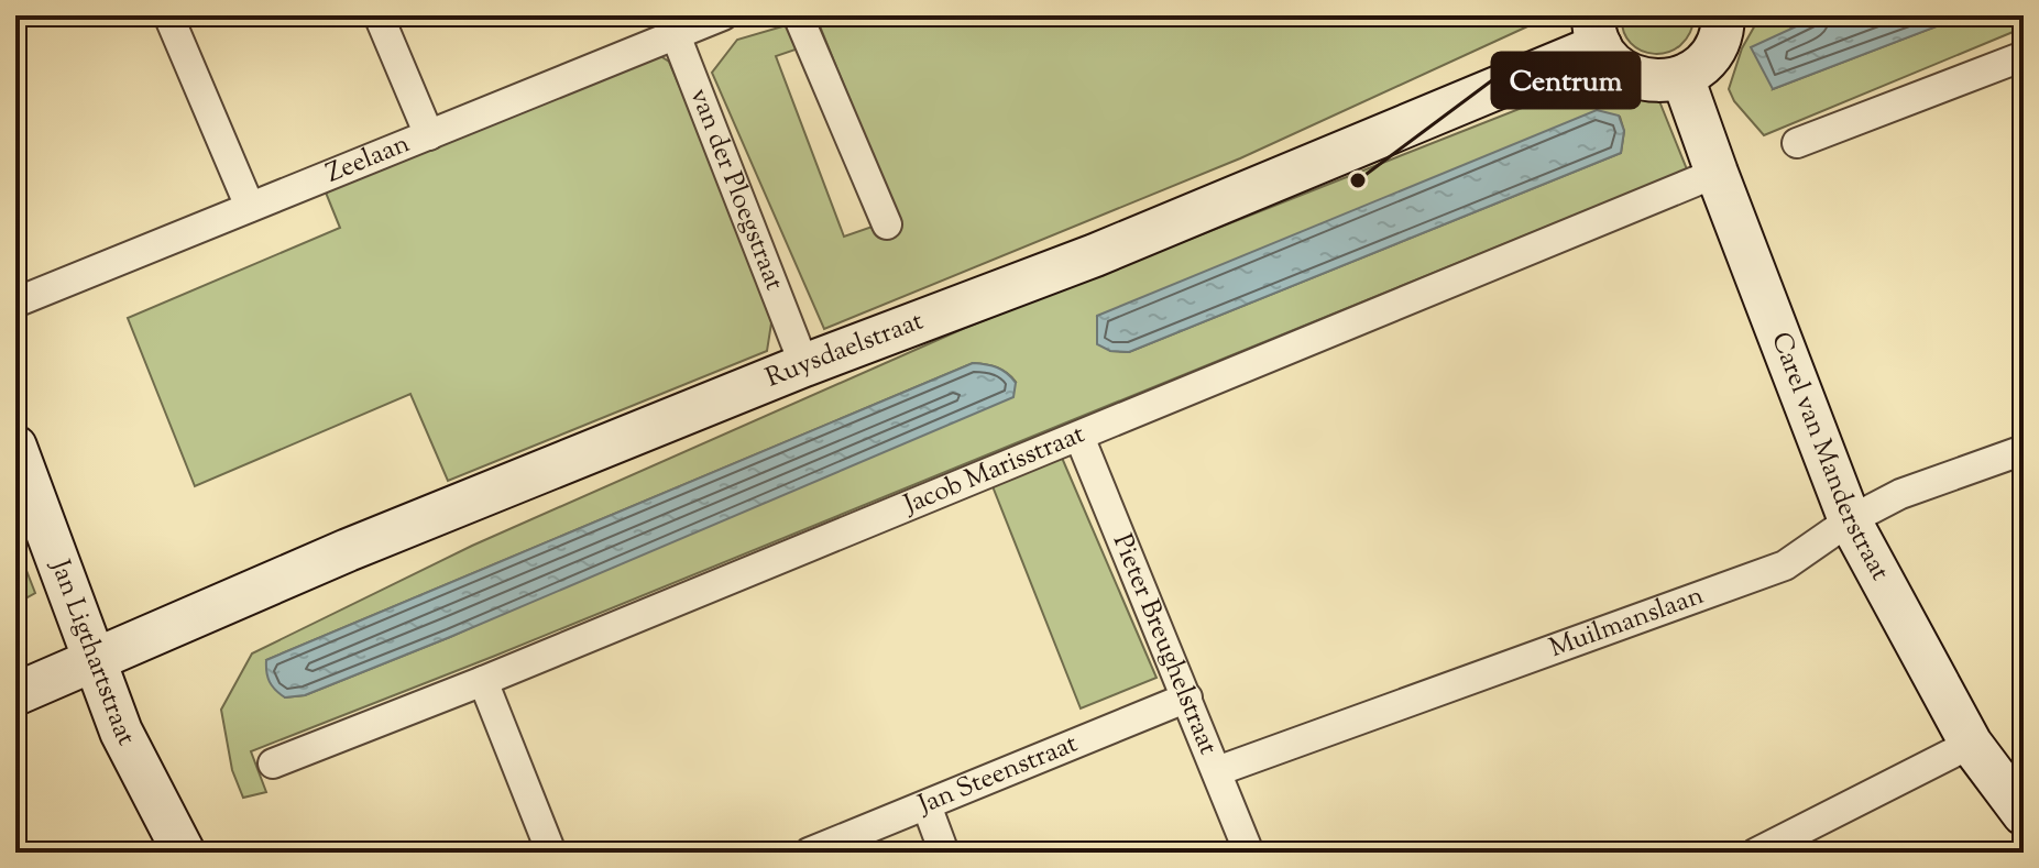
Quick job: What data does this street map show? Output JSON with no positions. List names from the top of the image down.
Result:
{
  "streets": {
    "street": [
      "Zeelaan",
      "van der Ploegstraat",
      "Ruysdaelstraat",
      "Carel van Manderstraat",
      "Jacob Marisstraat",
      "Muilmanslaan",
      "Pieter Breughelstraat",
      "Jan Ligthartstraat",
      "Jan Steenstraat"
    ]
  },
  "crossings": [
    ["Zeelaan", "van der Ploegstraat"],
    ["van der Ploegstraat", "Ruysdaelstraat"],
    ["Ruysdaelstraat", "Jan Ligthartstraat"],
    ["Carel van Manderstraat", "Jacob Marisstraat"],
    ["Carel van Manderstraat", "Muilmanslaan"],
    ["Jacob Marisstraat", "Pieter Breughelstraat"],
    ["Muilmanslaan", "Pieter Breughelstraat"],
    ["Pieter Breughelstraat", "Jan Steenstraat"]
  ],
  "places": ["Centrum"]
}
